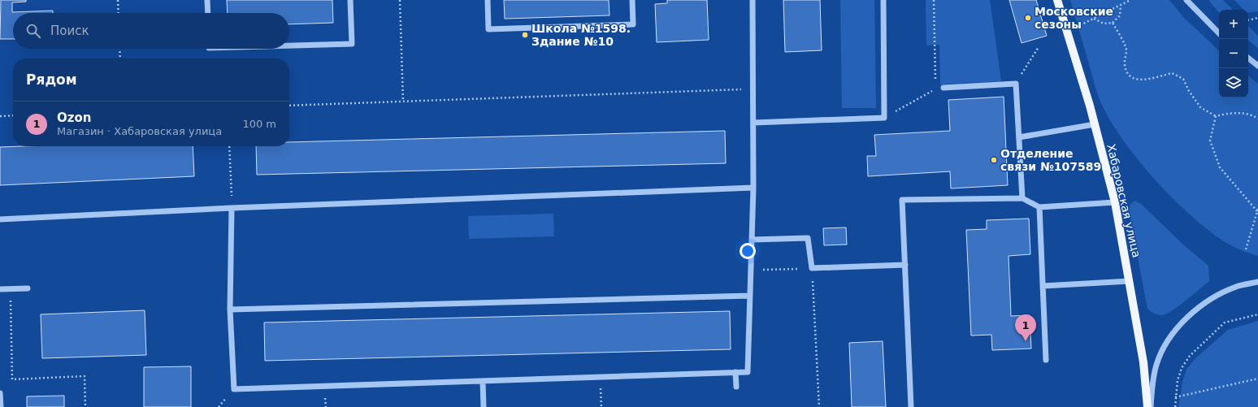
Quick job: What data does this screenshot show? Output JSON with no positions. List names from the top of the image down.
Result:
{
  "streets": {
    "main road": ["Хабаровская улица"]
  },
  "places": ["Московские сезоны", "Школа №1598. Здание №10", "Отделение связи №107589"],
  "page": {
    "map_buttons": ["+", "−"],
    "search": "Поиск",
    "heading": "Рядом",
    "list": [
      {
        "mark": "1",
        "name": "Ozon",
        "note": "Магазин · Хабаровская улица",
        "value": "100 m"
      }
    ],
    "pins": "1"
  }
}
